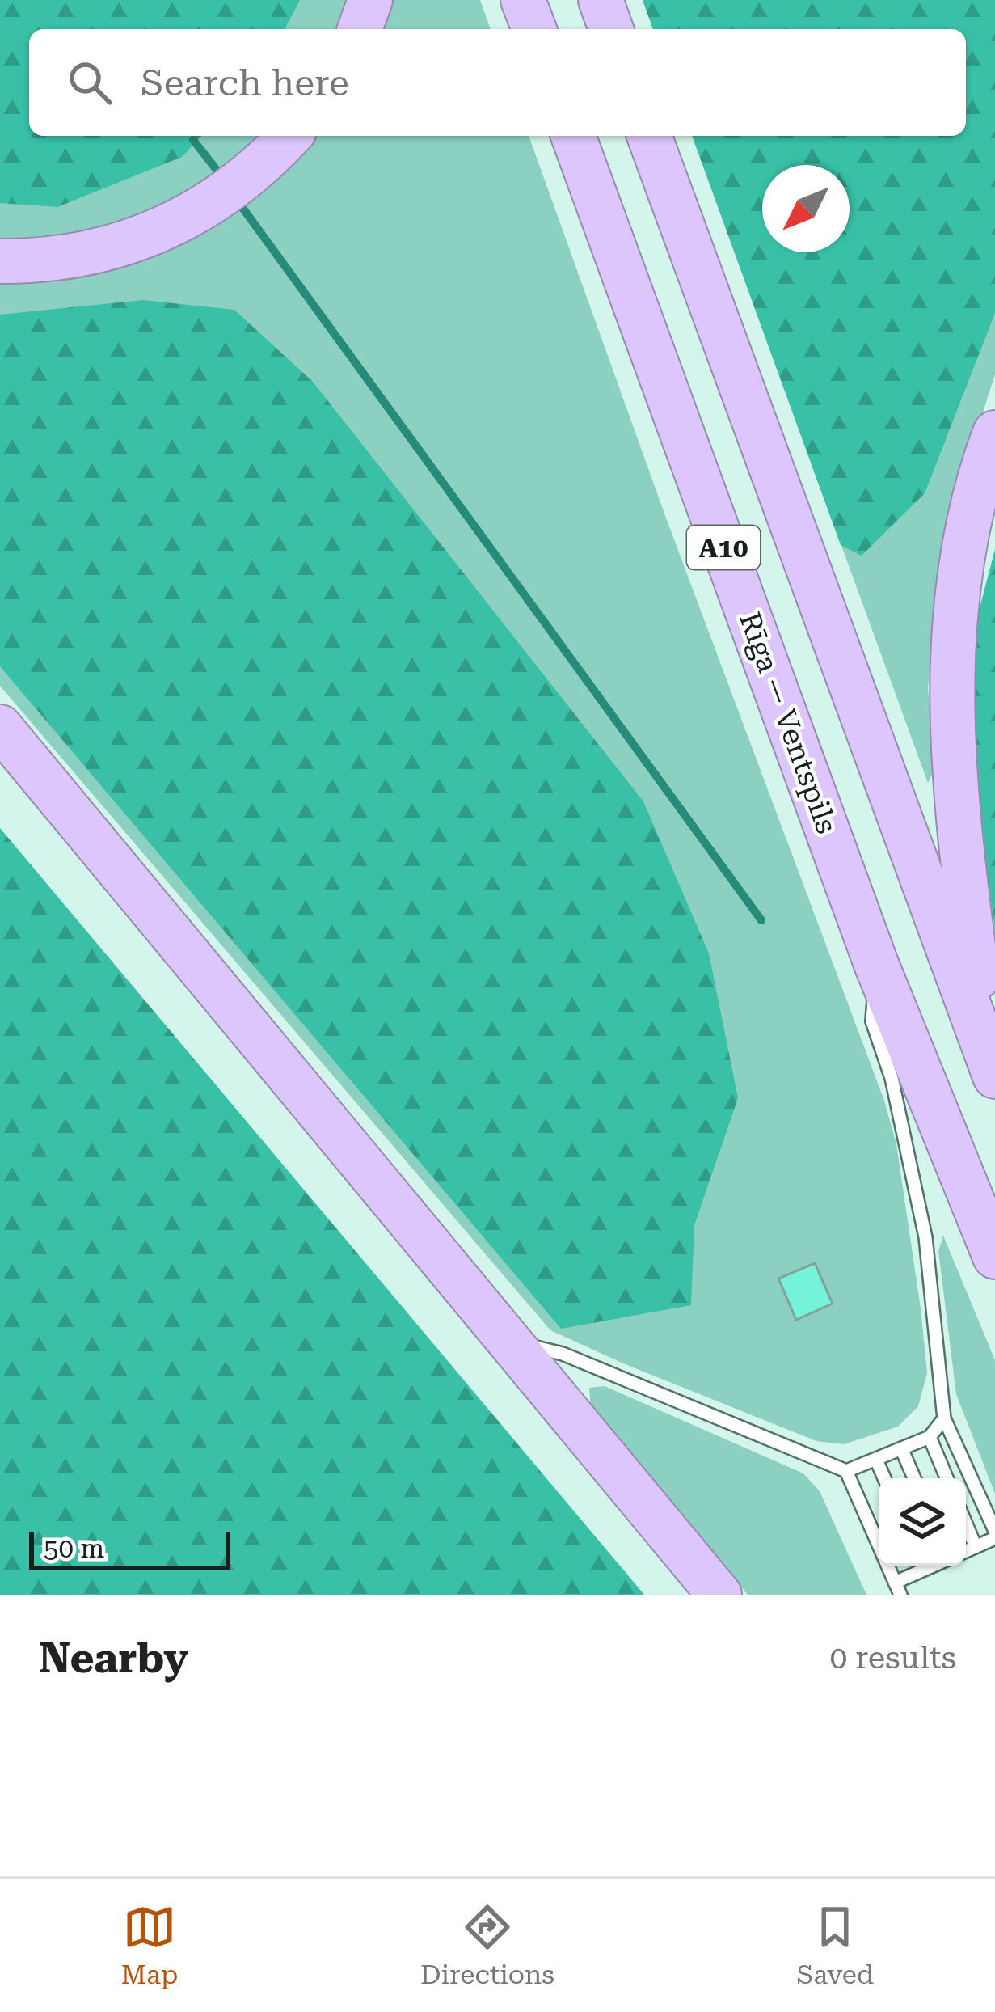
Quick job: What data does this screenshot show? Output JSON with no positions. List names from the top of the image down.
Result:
{
  "streets": {
    "highway": ["A10", "Rīga — Ventspils"]
  },
  "scale_bar": "50 m",
  "north": "bottom left",
  "page": {
    "search": "Search here",
    "scale": "50 m",
    "heading": ["Nearby", "0 results"],
    "nav": ["Map", "Directions", "Saved"]
  }
}
